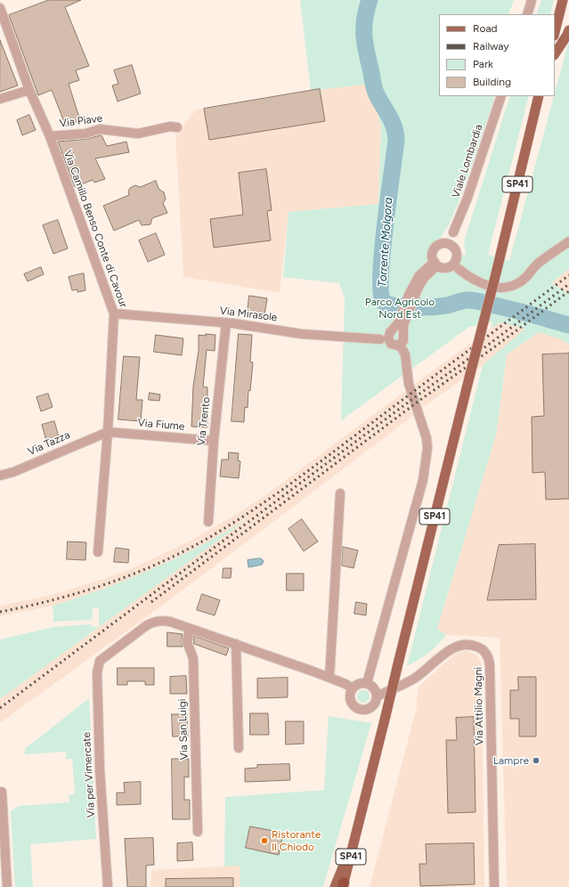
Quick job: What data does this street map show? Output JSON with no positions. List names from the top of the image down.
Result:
{
  "streets": {
    "main road": ["SP41"],
    "street": [
      "Via Piave",
      "Viale Lombardia",
      "Via Camillo Benso Conte di Cavour",
      "Via Mirasole",
      "Via Trento",
      "Via Fiume",
      "Via Tazza",
      "Via Attilio Magni",
      "Via San Luigi",
      "Via per Vimercate"
    ]
  },
  "crossings": [
    ["Via Piave", "Via Camillo Benso Conte di Cavour"],
    ["Via Camillo Benso Conte di Cavour", "Via Mirasole"],
    ["Via Camillo Benso Conte di Cavour", "Via Fiume"],
    ["Via Camillo Benso Conte di Cavour", "Via Tazza"],
    ["Via Mirasole", "Via Trento"],
    ["Via Trento", "Via Fiume"],
    ["Via Fiume", "Via Tazza"],
    ["Via San Luigi", "Via per Vimercate"]
  ],
  "water": ["Torrente Molgora"],
  "parks": ["Parco Agricolo Nord Est"],
  "places": ["Lampre", "Ristorante Il Chiodo"],
  "legend": [
    "Road",
    "Railway",
    "Park",
    "Building"
  ]
}
